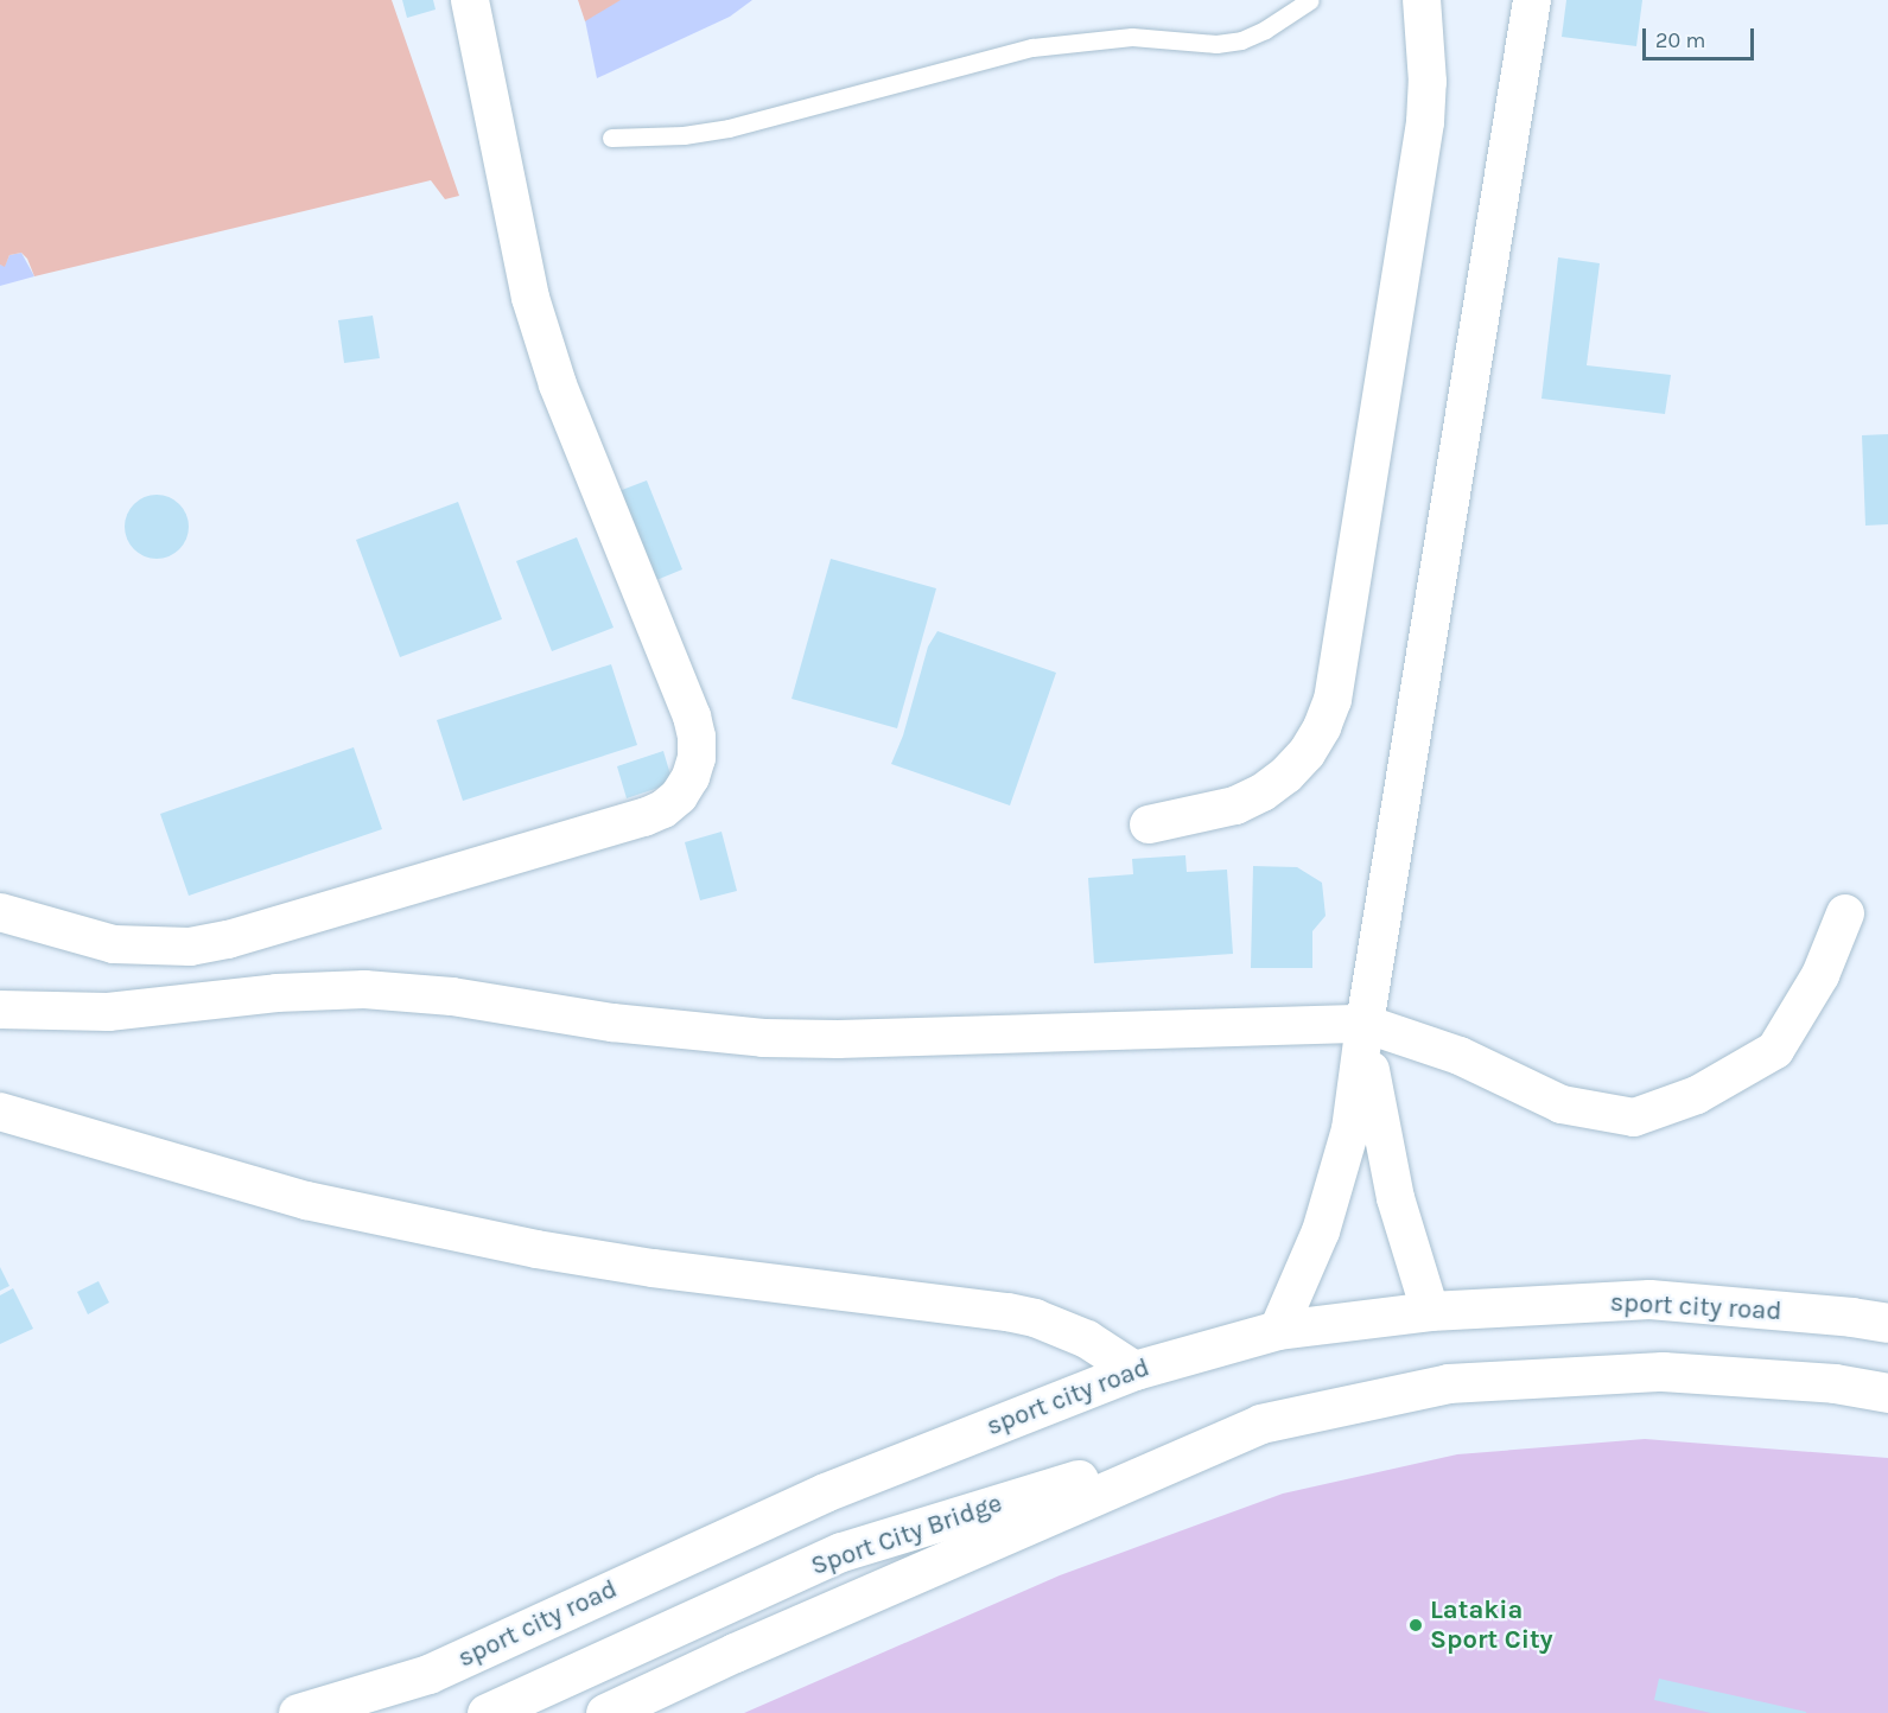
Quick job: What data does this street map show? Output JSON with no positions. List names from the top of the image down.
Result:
{
  "streets": {
    "main road": ["sport city road", "Sport City Bridge"]
  },
  "places": ["Latakia Sport City"],
  "scale_bar": "20 m"
}
